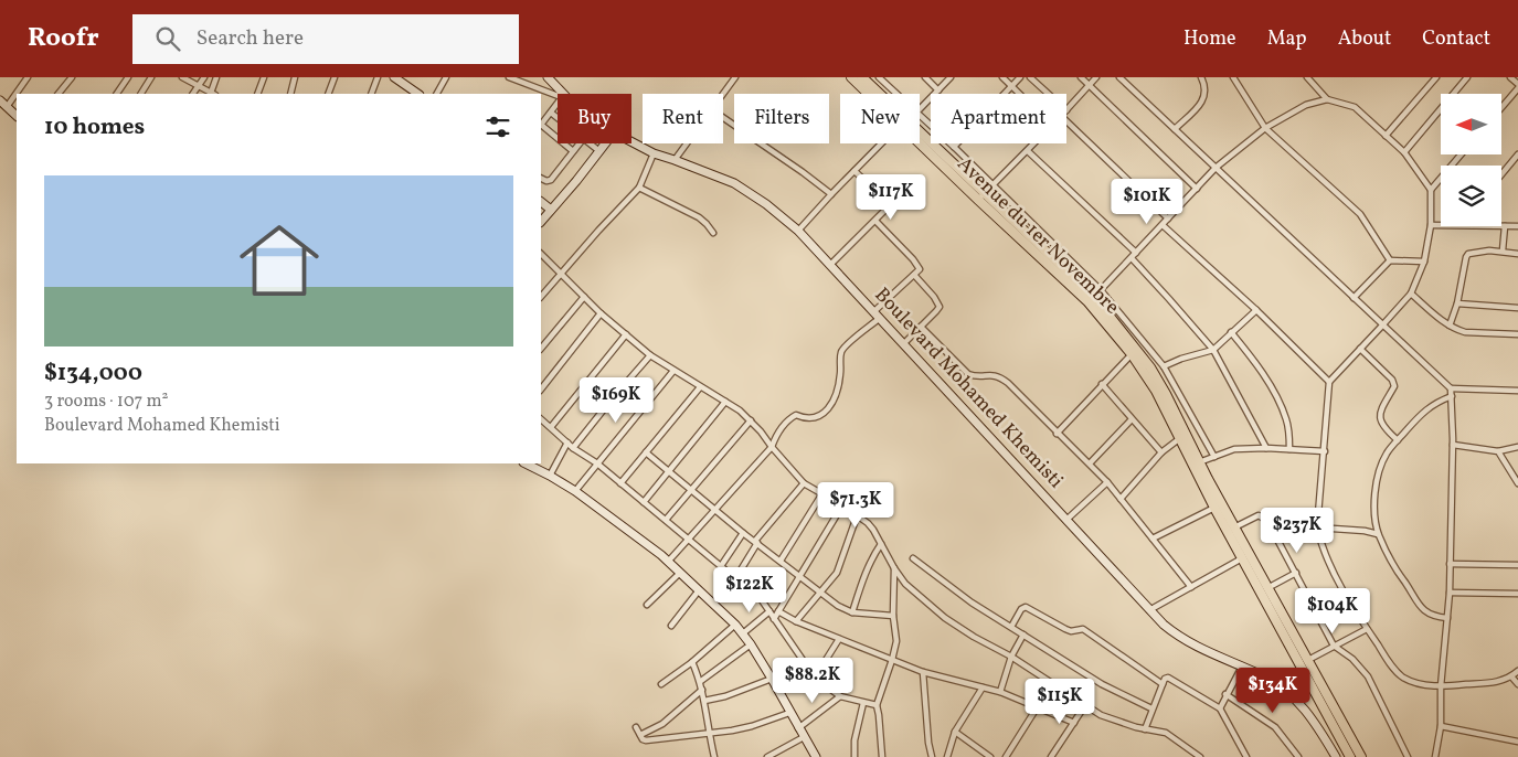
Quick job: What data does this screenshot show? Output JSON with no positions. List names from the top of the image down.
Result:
{
  "streets": {
    "main road": ["Avenue du 1er Novembre", "Boulevard Mohamed Khemisti"]
  },
  "north": "left",
  "page": {
    "header": "Roofr",
    "search": "Search here",
    "nav": [
      "Home",
      "Map",
      "About",
      "Contact"
    ],
    "chip": [
      "Buy",
      "Rent",
      "Filters",
      "New",
      "Apartment"
    ],
    "heading": "10 homes",
    "list": [
      {
        "name": "$134,000",
        "note": "3 rooms · 107 m² · Boulevard Mohamed Khemisti"
      }
    ],
    "price": [
      "$117K",
      "$101K",
      "$169K",
      "$71.3K",
      "$237K",
      "$122K",
      "$104K",
      "$88.2K",
      "$134K",
      "$115K"
    ]
  }
}
